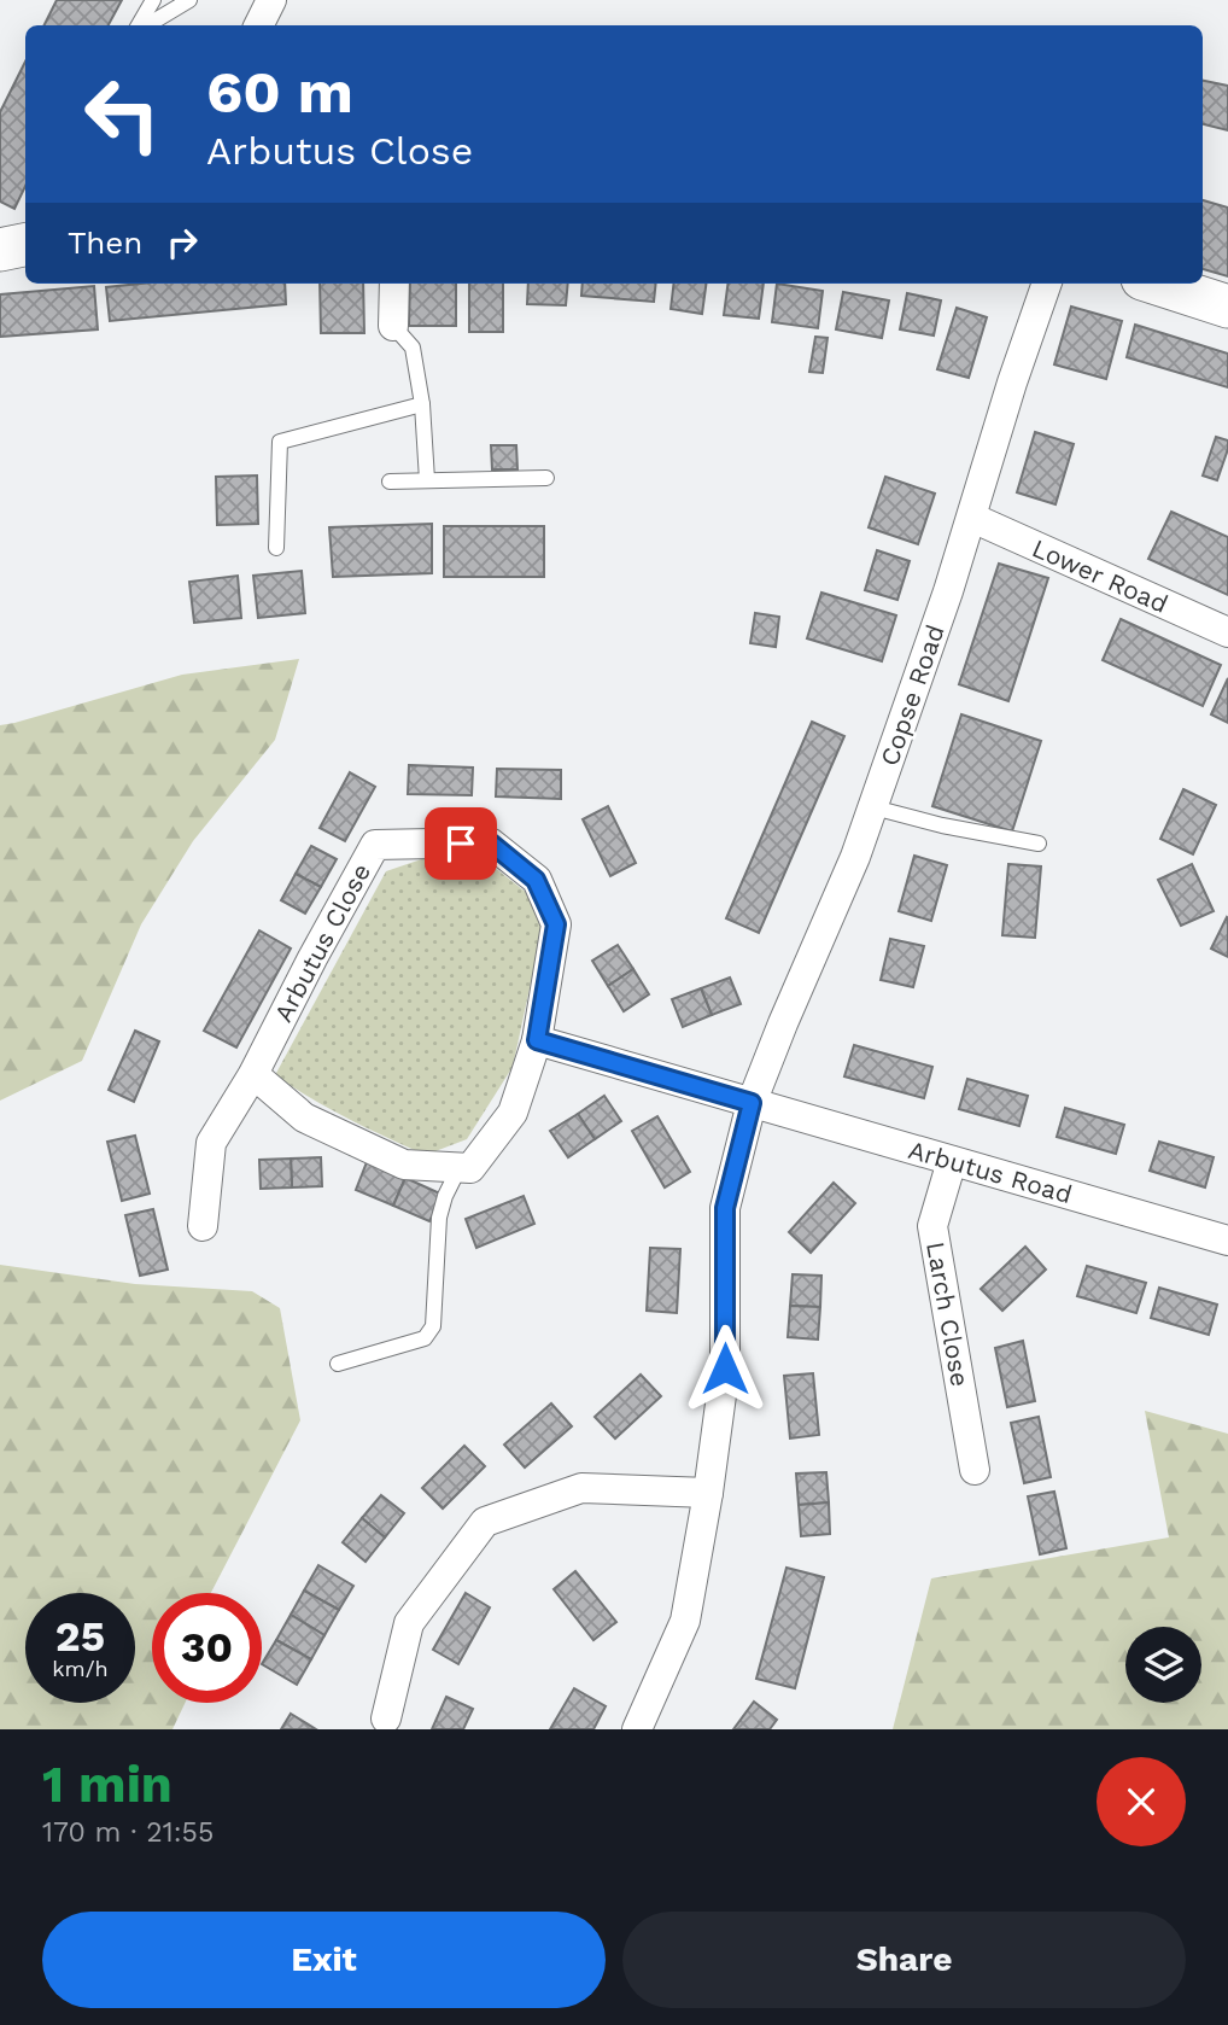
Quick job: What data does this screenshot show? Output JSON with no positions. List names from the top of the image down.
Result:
{
  "streets": {
    "street": [
      "Lower Road",
      "Copse Road",
      "Arbutus Close",
      "Arbutus Road",
      "Larch Close"
    ]
  },
  "crossings": [
    ["Lower Road", "Copse Road"],
    ["Copse Road", "Arbutus Road"],
    ["Arbutus Road", "Larch Close"]
  ],
  "page": {
    "turn": ["60 m", "Arbutus Close"],
    "then": "Then",
    "speed": "25 km/h",
    "limit": "30",
    "heading": ["1 min", "170 m · 21:55"],
    "buttons": ["Exit", "Share"]
  }
}
